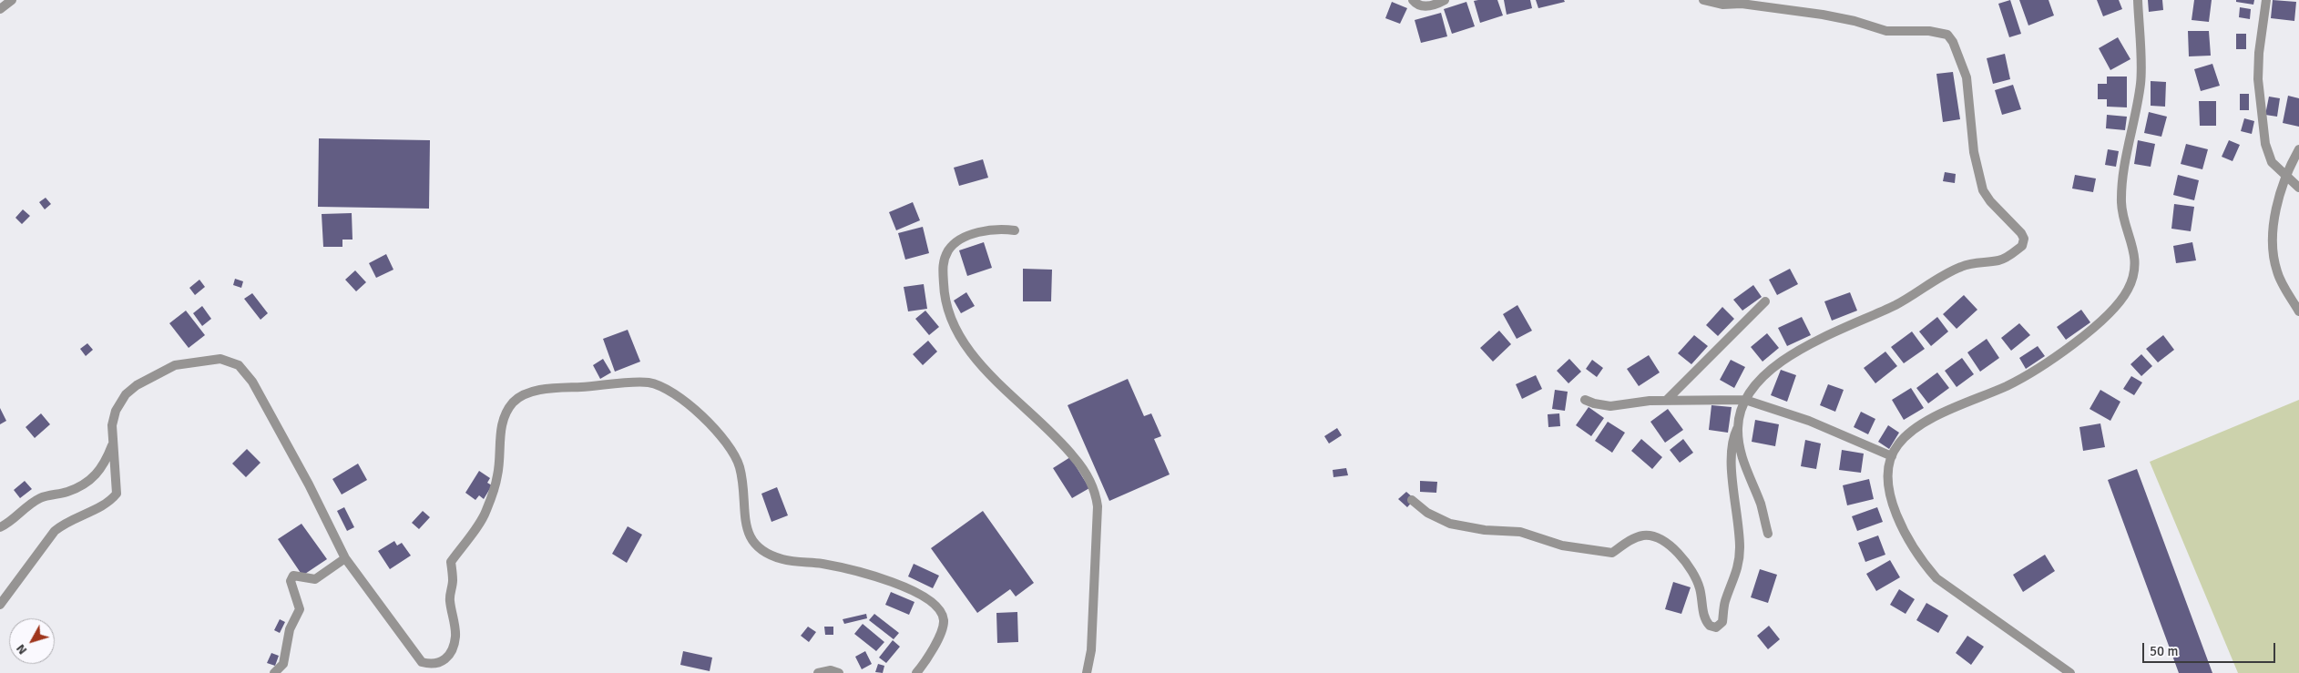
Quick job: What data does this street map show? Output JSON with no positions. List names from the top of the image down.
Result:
{
  "scale_bar": "50 m",
  "north": "bottom left"
}
